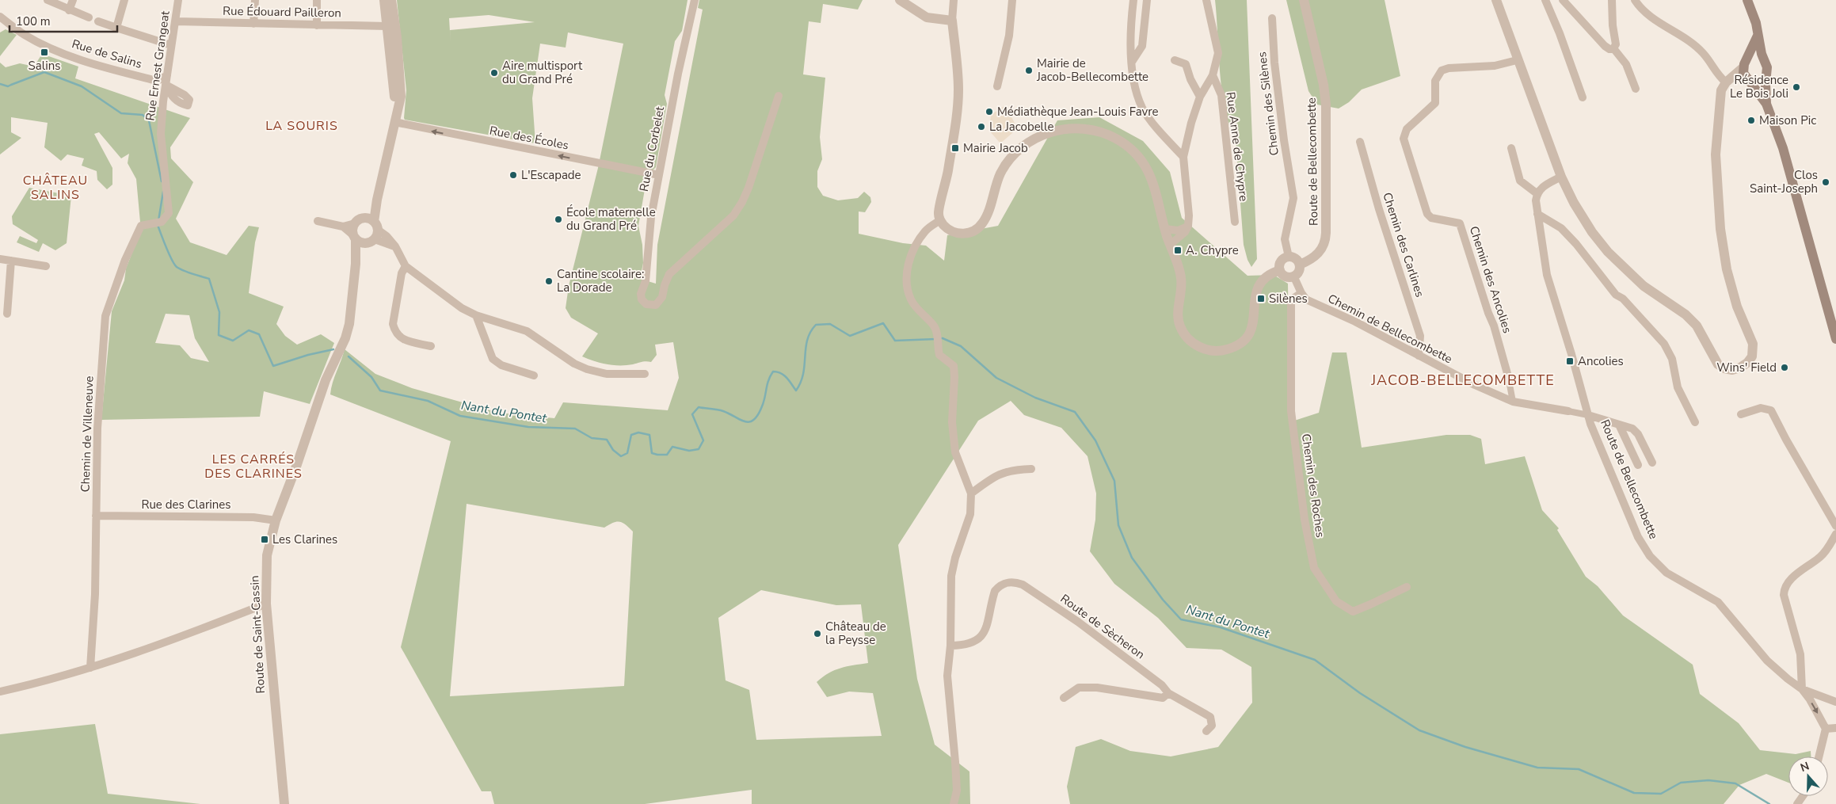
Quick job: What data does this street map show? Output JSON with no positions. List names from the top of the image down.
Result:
{
  "streets": {
    "street": [
      "Rue Édouard Pailleron",
      "Rue de Salins",
      "Rue Ernest Grangeat",
      "Chemin des Silènes",
      "Rue des Écoles",
      "Rue Anne de Chypre",
      "Rue du Corbelet",
      "Route de Bellecombette",
      "Chemin des Carlines",
      "Chemin des Ancolies",
      "Chemin de Bellecombette",
      "Chemin de Villeneuve",
      "Chemin des Roches",
      "Rue des Clarines",
      "Route de Sècheron",
      "Route de Saint-Cassin"
    ]
  },
  "crossings": [
    ["Rue Édouard Pailleron", "Rue Ernest Grangeat"],
    ["Rue Édouard Pailleron", "Route de Saint-Cassin"],
    ["Rue de Salins", "Rue Ernest Grangeat"],
    ["Rue Ernest Grangeat", "Chemin de Villeneuve"],
    ["Chemin des Silènes", "Route de Bellecombette"],
    ["Rue des Écoles", "Rue du Corbelet"],
    ["Rue des Écoles", "Route de Saint-Cassin"],
    ["Route de Bellecombette", "Chemin de Bellecombette"],
    ["Chemin des Carlines", "Chemin de Bellecombette"],
    ["Chemin des Ancolies", "Chemin de Bellecombette"],
    ["Chemin de Bellecombette", "Chemin des Roches"],
    ["Chemin de Villeneuve", "Rue des Clarines"],
    ["Rue des Clarines", "Route de Saint-Cassin"]
  ],
  "one_way": ["Rue des Écoles"],
  "districts": [
    "LA SOURIS",
    "CHÂTEAU SALINS",
    "JACOB-BELLECOMBETTE",
    "LES CARRÉS DES CLARINES"
  ],
  "water": ["Nant du Pontet"],
  "places": {
    "transit": [
      "Salins",
      "Mairie Jacob",
      "A. Chypre",
      "Silènes",
      "Ancolies",
      "Les Clarines"
    ],
    "other": [
      "Mairie de Jacob-Bellecombette",
      "Aire multisport du Grand Pré",
      "Résidence Le Bois Joli",
      "Médiathèque Jean-Louis Favre",
      "Maison Pic",
      "La Jacobelle",
      "L'Escapade",
      "Clos Saint-Joseph",
      "École maternelle du Grand Pré",
      "Cantine scolaire: La Dorade",
      "Wins' Field",
      "Château de la Peysse"
    ]
  },
  "scale_bar": "100 m",
  "north": "top"
}
